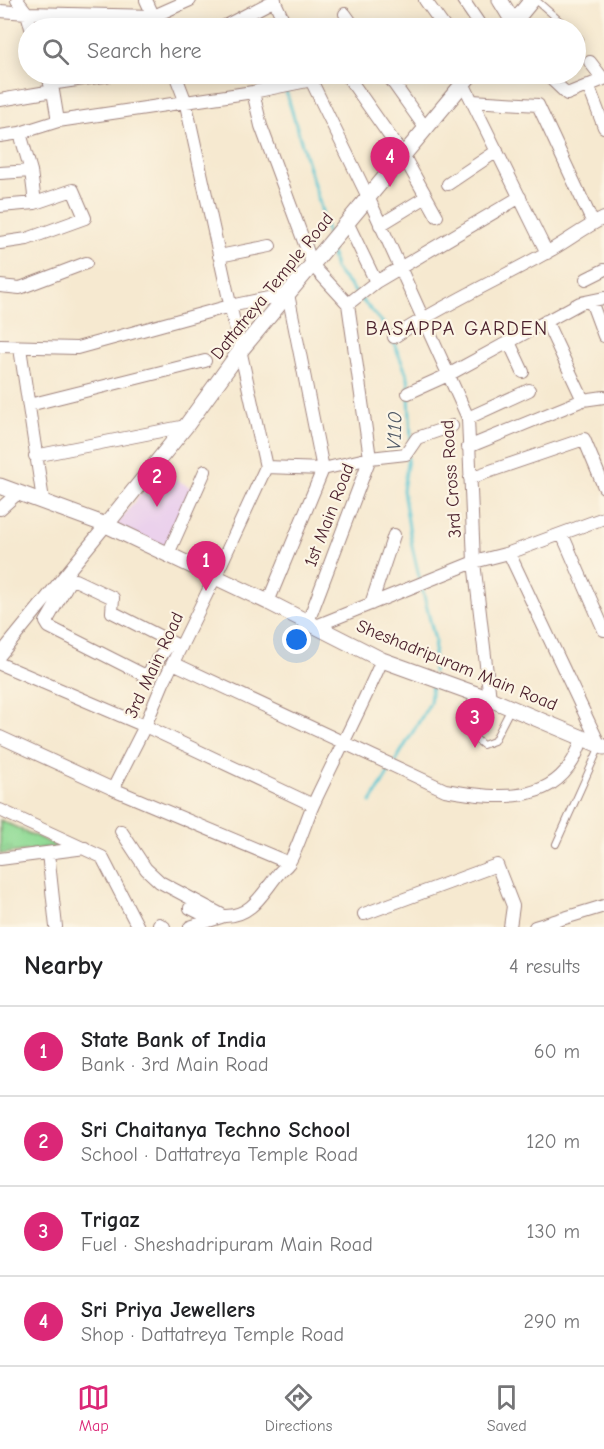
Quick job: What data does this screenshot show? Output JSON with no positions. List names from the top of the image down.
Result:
{
  "streets": {
    "street": [
      "Dattatreya Temple Road",
      "3rd Cross Road",
      "1st Main Road",
      "3rd Main Road",
      "Sheshadripuram Main Road"
    ]
  },
  "crossings": [
    ["Dattatreya Temple Road", "3rd Cross Road"],
    ["Dattatreya Temple Road", "Sheshadripuram Main Road"],
    ["3rd Cross Road", "Sheshadripuram Main Road"],
    ["1st Main Road", "Sheshadripuram Main Road"],
    ["3rd Main Road", "Sheshadripuram Main Road"]
  ],
  "districts": ["BASAPPA GARDEN"],
  "water": ["V110"],
  "page": {
    "search": "Search here",
    "pins": [
      "4",
      "2",
      "1",
      "3"
    ],
    "heading": ["Nearby", "4 results"],
    "list": [
      {
        "mark": "1",
        "name": "State Bank of India",
        "note": "Bank · 3rd Main Road",
        "value": "60 m"
      },
      {
        "mark": "2",
        "name": "Sri Chaitanya Techno School",
        "note": "School · Dattatreya Temple Road",
        "value": "120 m"
      },
      {
        "mark": "3",
        "name": "Trigaz",
        "note": "Fuel · Sheshadripuram Main Road",
        "value": "130 m"
      },
      {
        "mark": "4",
        "name": "Sri Priya Jewellers",
        "note": "Shop · Dattatreya Temple Road",
        "value": "290 m"
      }
    ],
    "nav": ["Map", "Directions", "Saved"]
  }
}
